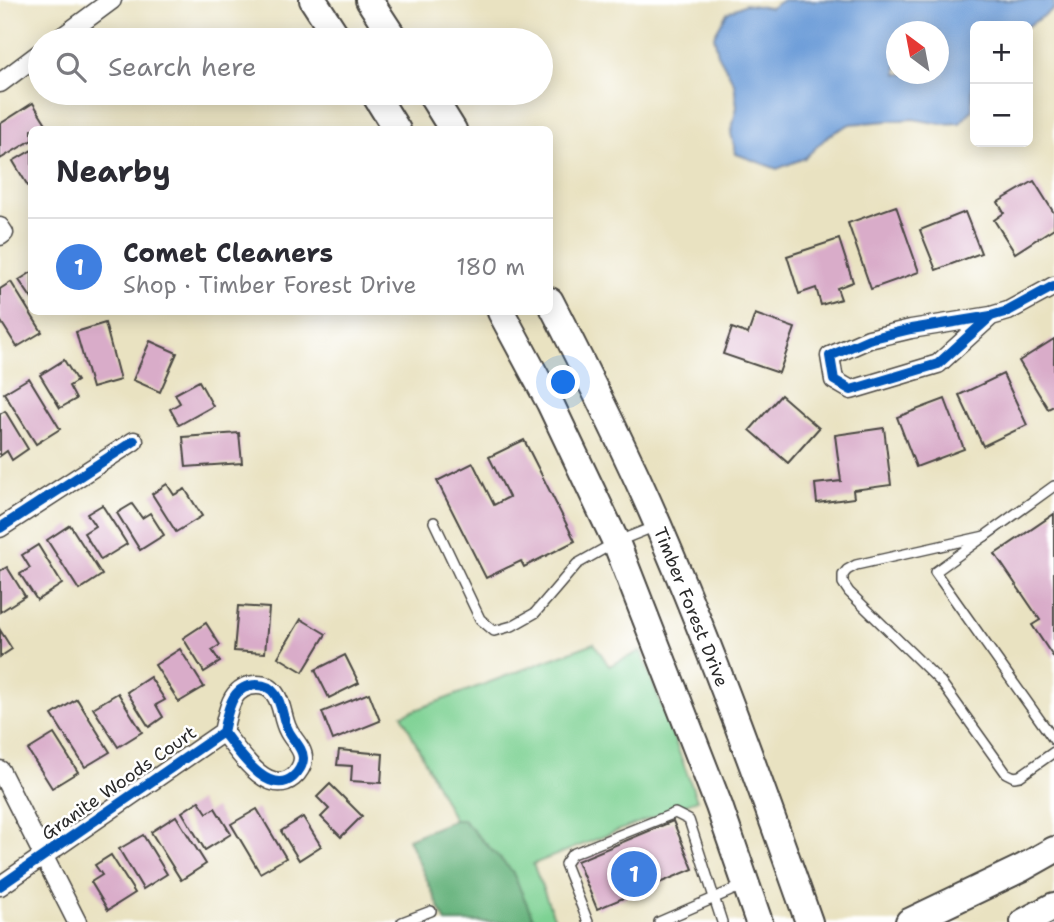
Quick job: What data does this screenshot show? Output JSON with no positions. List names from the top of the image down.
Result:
{
  "streets": {
    "main road": ["Timber Forest Drive"],
    "street": ["Granite Woods Court"]
  },
  "north": "top left",
  "page": {
    "map_buttons": ["+", "−"],
    "search": "Search here",
    "heading": "Nearby",
    "list": [
      {
        "mark": "1",
        "name": "Comet Cleaners",
        "note": "Shop · Timber Forest Drive",
        "value": "180 m"
      }
    ],
    "pins": "1"
  }
}
